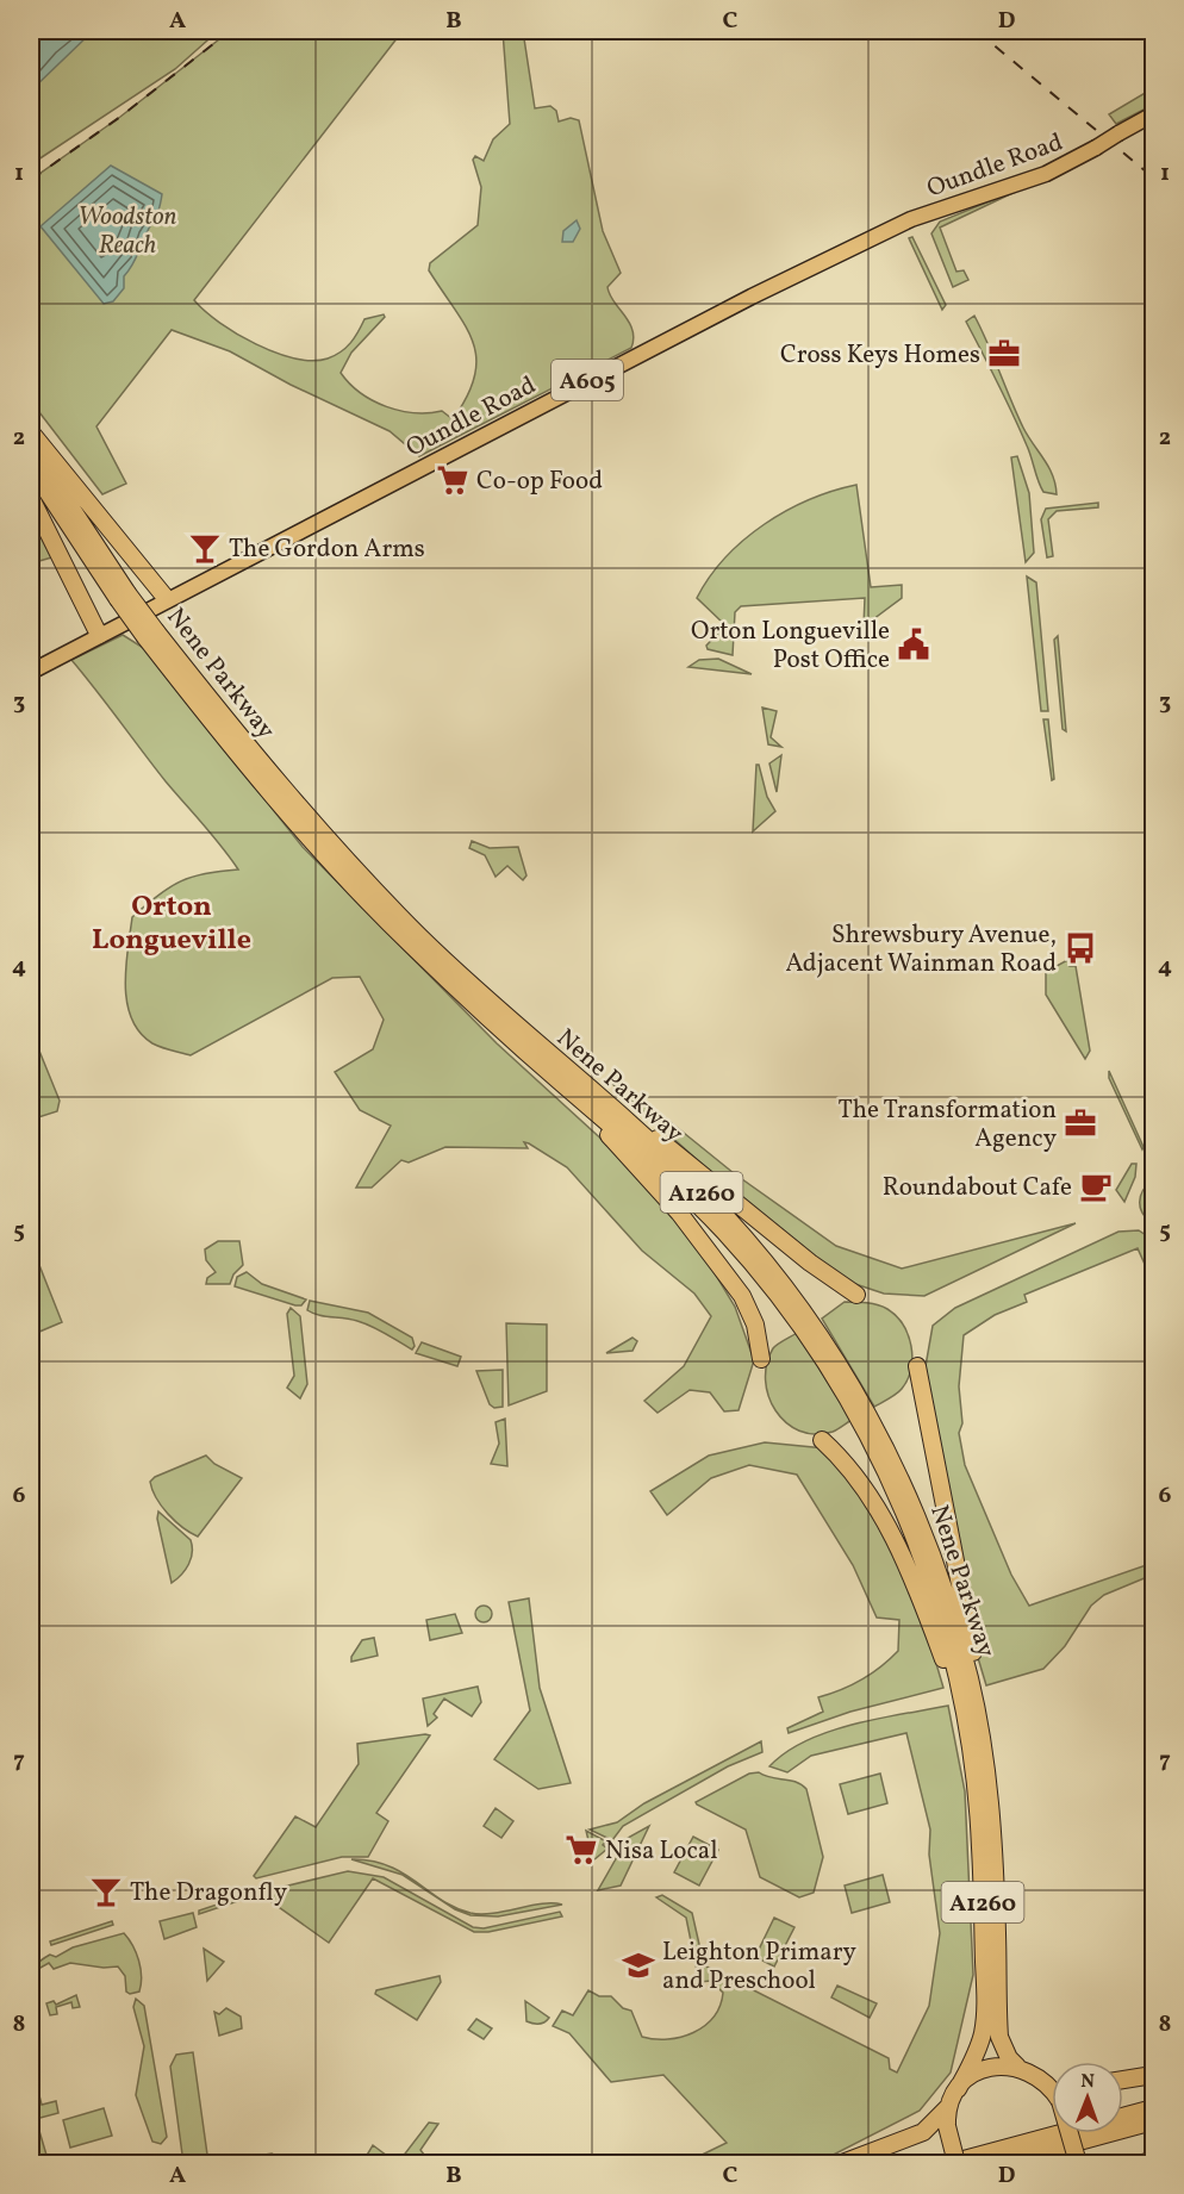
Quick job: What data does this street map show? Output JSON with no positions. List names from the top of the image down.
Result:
{
  "streets": {
    "highway": ["Nene Parkway", "A1260"],
    "main road": ["Oundle Road", "A605"]
  },
  "districts": ["Orton Longueville"],
  "parks": ["Woodston Reach"],
  "places": {
    "office": ["Cross Keys Homes", "The Transformation Agency"],
    "supermarket": ["Co-op Food", "Nisa Local"],
    "bar": ["The Gordon Arms", "The Dragonfly"],
    "public building": ["Orton Longueville Post Office"],
    "bus stop": ["Shrewsbury Avenue, Adjacent Wainman Road"],
    "cafe": ["Roundabout Cafe"],
    "school or university": ["Leighton Primary and Preschool"]
  },
  "north": "top",
  "grid": {
    "columns": [
      "A",
      "B",
      "C",
      "D"
    ],
    "rows": [
      "1",
      "2",
      "3",
      "4",
      "5",
      "6",
      "7",
      "8"
    ]
  }
}
